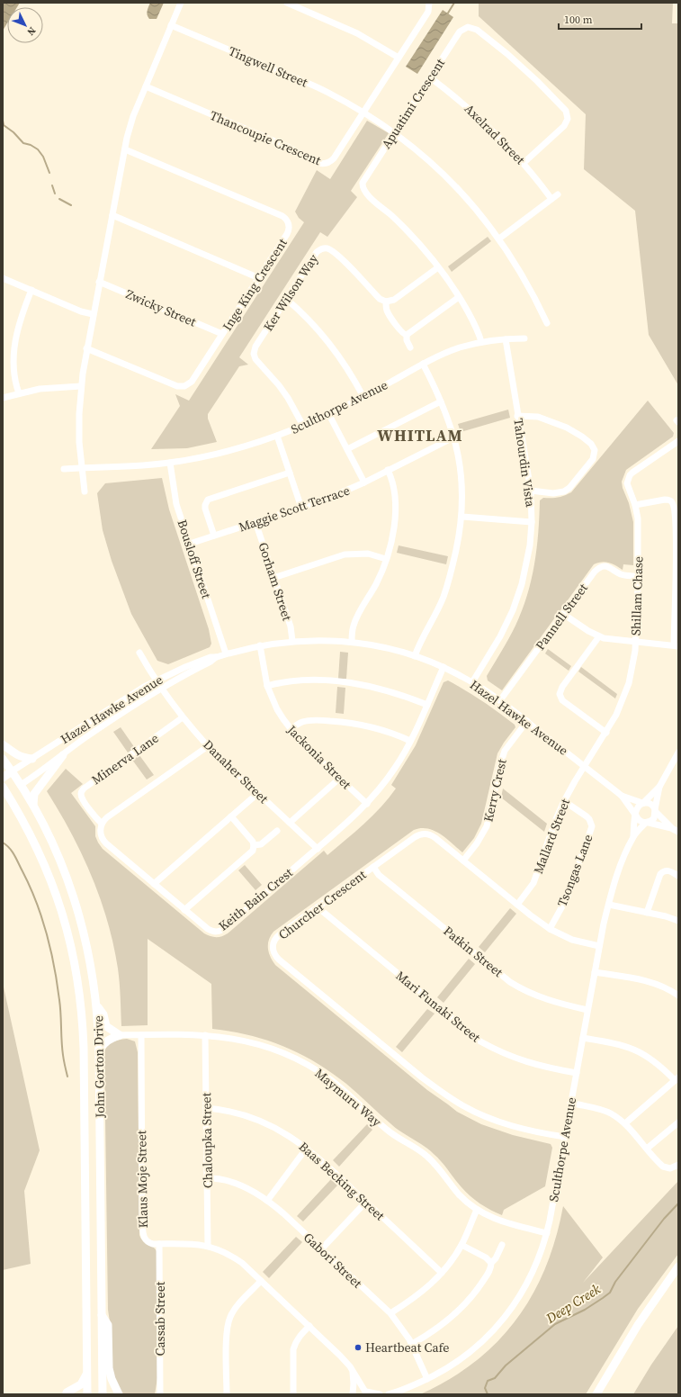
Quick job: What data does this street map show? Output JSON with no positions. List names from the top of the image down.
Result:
{
  "streets": {
    "main road": ["John Gorton Drive"],
    "street": [
      "Tingwell Street",
      "Apuatimi Crescent",
      "Axelrad Street",
      "Thancoupie Crescent",
      "Inge King Crescent",
      "Ker Wilson Way",
      "Zwicky Street",
      "Sculthorpe Avenue",
      "Tahourdin Vista",
      "Maggie Scott Terrace",
      "Bousloff Street",
      "Gorham Street",
      "Shillam Chase",
      "Pannell Street",
      "Hazel Hawke Avenue",
      "Jackonia Street",
      "Minerva Lane",
      "Danaher Street",
      "Kerry Crest",
      "Mallard Street",
      "Tsongas Lane",
      "Keith Bain Crest",
      "Churcher Crescent",
      "Patkin Street",
      "Mari Funaki Street",
      "Maymuru Way",
      "Chaloupka Street",
      "Klaus Moje Street",
      "Baas Becking Street",
      "Gabori Street",
      "Cassab Street"
    ]
  },
  "crossings": [
    ["Tingwell Street", "Apuatimi Crescent"],
    ["Tingwell Street", "Thancoupie Crescent"],
    ["Apuatimi Crescent", "Axelrad Street"],
    ["Apuatimi Crescent", "Sculthorpe Avenue"],
    ["Inge King Crescent", "Zwicky Street"],
    ["Ker Wilson Way", "Sculthorpe Avenue"],
    ["Sculthorpe Avenue", "Tahourdin Vista"],
    ["Sculthorpe Avenue", "Bousloff Street"],
    ["Sculthorpe Avenue", "Hazel Hawke Avenue"],
    ["Sculthorpe Avenue", "Churcher Crescent"],
    ["Sculthorpe Avenue", "Patkin Street"],
    ["Sculthorpe Avenue", "Mari Funaki Street"],
    ["Sculthorpe Avenue", "Maymuru Way"],
    ["Sculthorpe Avenue", "Gabori Street"],
    ["Tahourdin Vista", "Hazel Hawke Avenue"],
    ["Maggie Scott Terrace", "Bousloff Street"],
    ["Maggie Scott Terrace", "Gorham Street"],
    ["Bousloff Street", "Hazel Hawke Avenue"],
    ["Gorham Street", "Hazel Hawke Avenue"],
    ["Shillam Chase", "Pannell Street"],
    ["Shillam Chase", "Hazel Hawke Avenue"],
    ["Shillam Chase", "Mallard Street"],
    ["Pannell Street", "Hazel Hawke Avenue"],
    ["Hazel Hawke Avenue", "Jackonia Street"],
    ["Hazel Hawke Avenue", "Danaher Street"],
    ["Hazel Hawke Avenue", "Kerry Crest"],
    ["Hazel Hawke Avenue", "Mallard Street"],
    ["Hazel Hawke Avenue", "Keith Bain Crest"],
    ["Hazel Hawke Avenue", "John Gorton Drive"],
    ["Jackonia Street", "Keith Bain Crest"],
    ["Minerva Lane", "Danaher Street"],
    ["Minerva Lane", "Keith Bain Crest"],
    ["Danaher Street", "Keith Bain Crest"],
    ["Kerry Crest", "Churcher Crescent"],
    ["Mallard Street", "Tsongas Lane"],
    ["Mallard Street", "Churcher Crescent"],
    ["Tsongas Lane", "Churcher Crescent"],
    ["Churcher Crescent", "Patkin Street"],
    ["Churcher Crescent", "Mari Funaki Street"],
    ["Maymuru Way", "Chaloupka Street"],
    ["Maymuru Way", "Klaus Moje Street"],
    ["Chaloupka Street", "Klaus Moje Street"],
    ["Chaloupka Street", "Baas Becking Street"],
    ["Chaloupka Street", "Gabori Street"],
    ["Klaus Moje Street", "Cassab Street"]
  ],
  "districts": ["WHITLAM"],
  "water": ["Deep Creek"],
  "places": ["Heartbeat Cafe"],
  "scale_bar": "100 m",
  "north": "bottom right"
}
